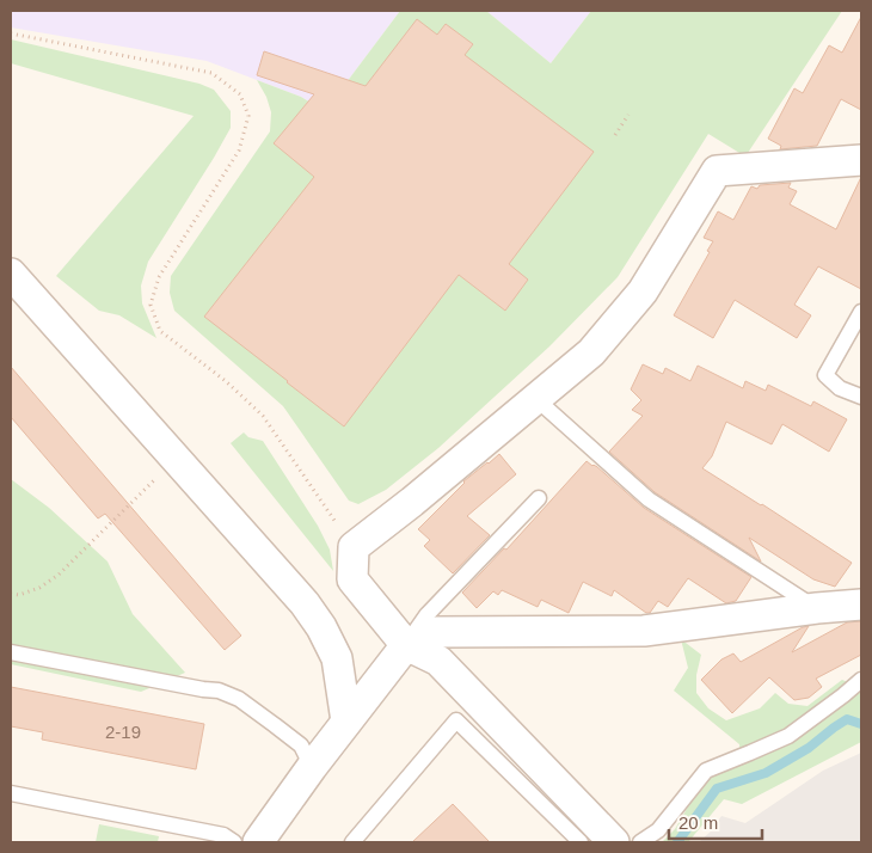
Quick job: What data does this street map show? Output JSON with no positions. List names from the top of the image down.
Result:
{
  "house_numbers": ["2-19"],
  "scale_bar": "20 m"
}
